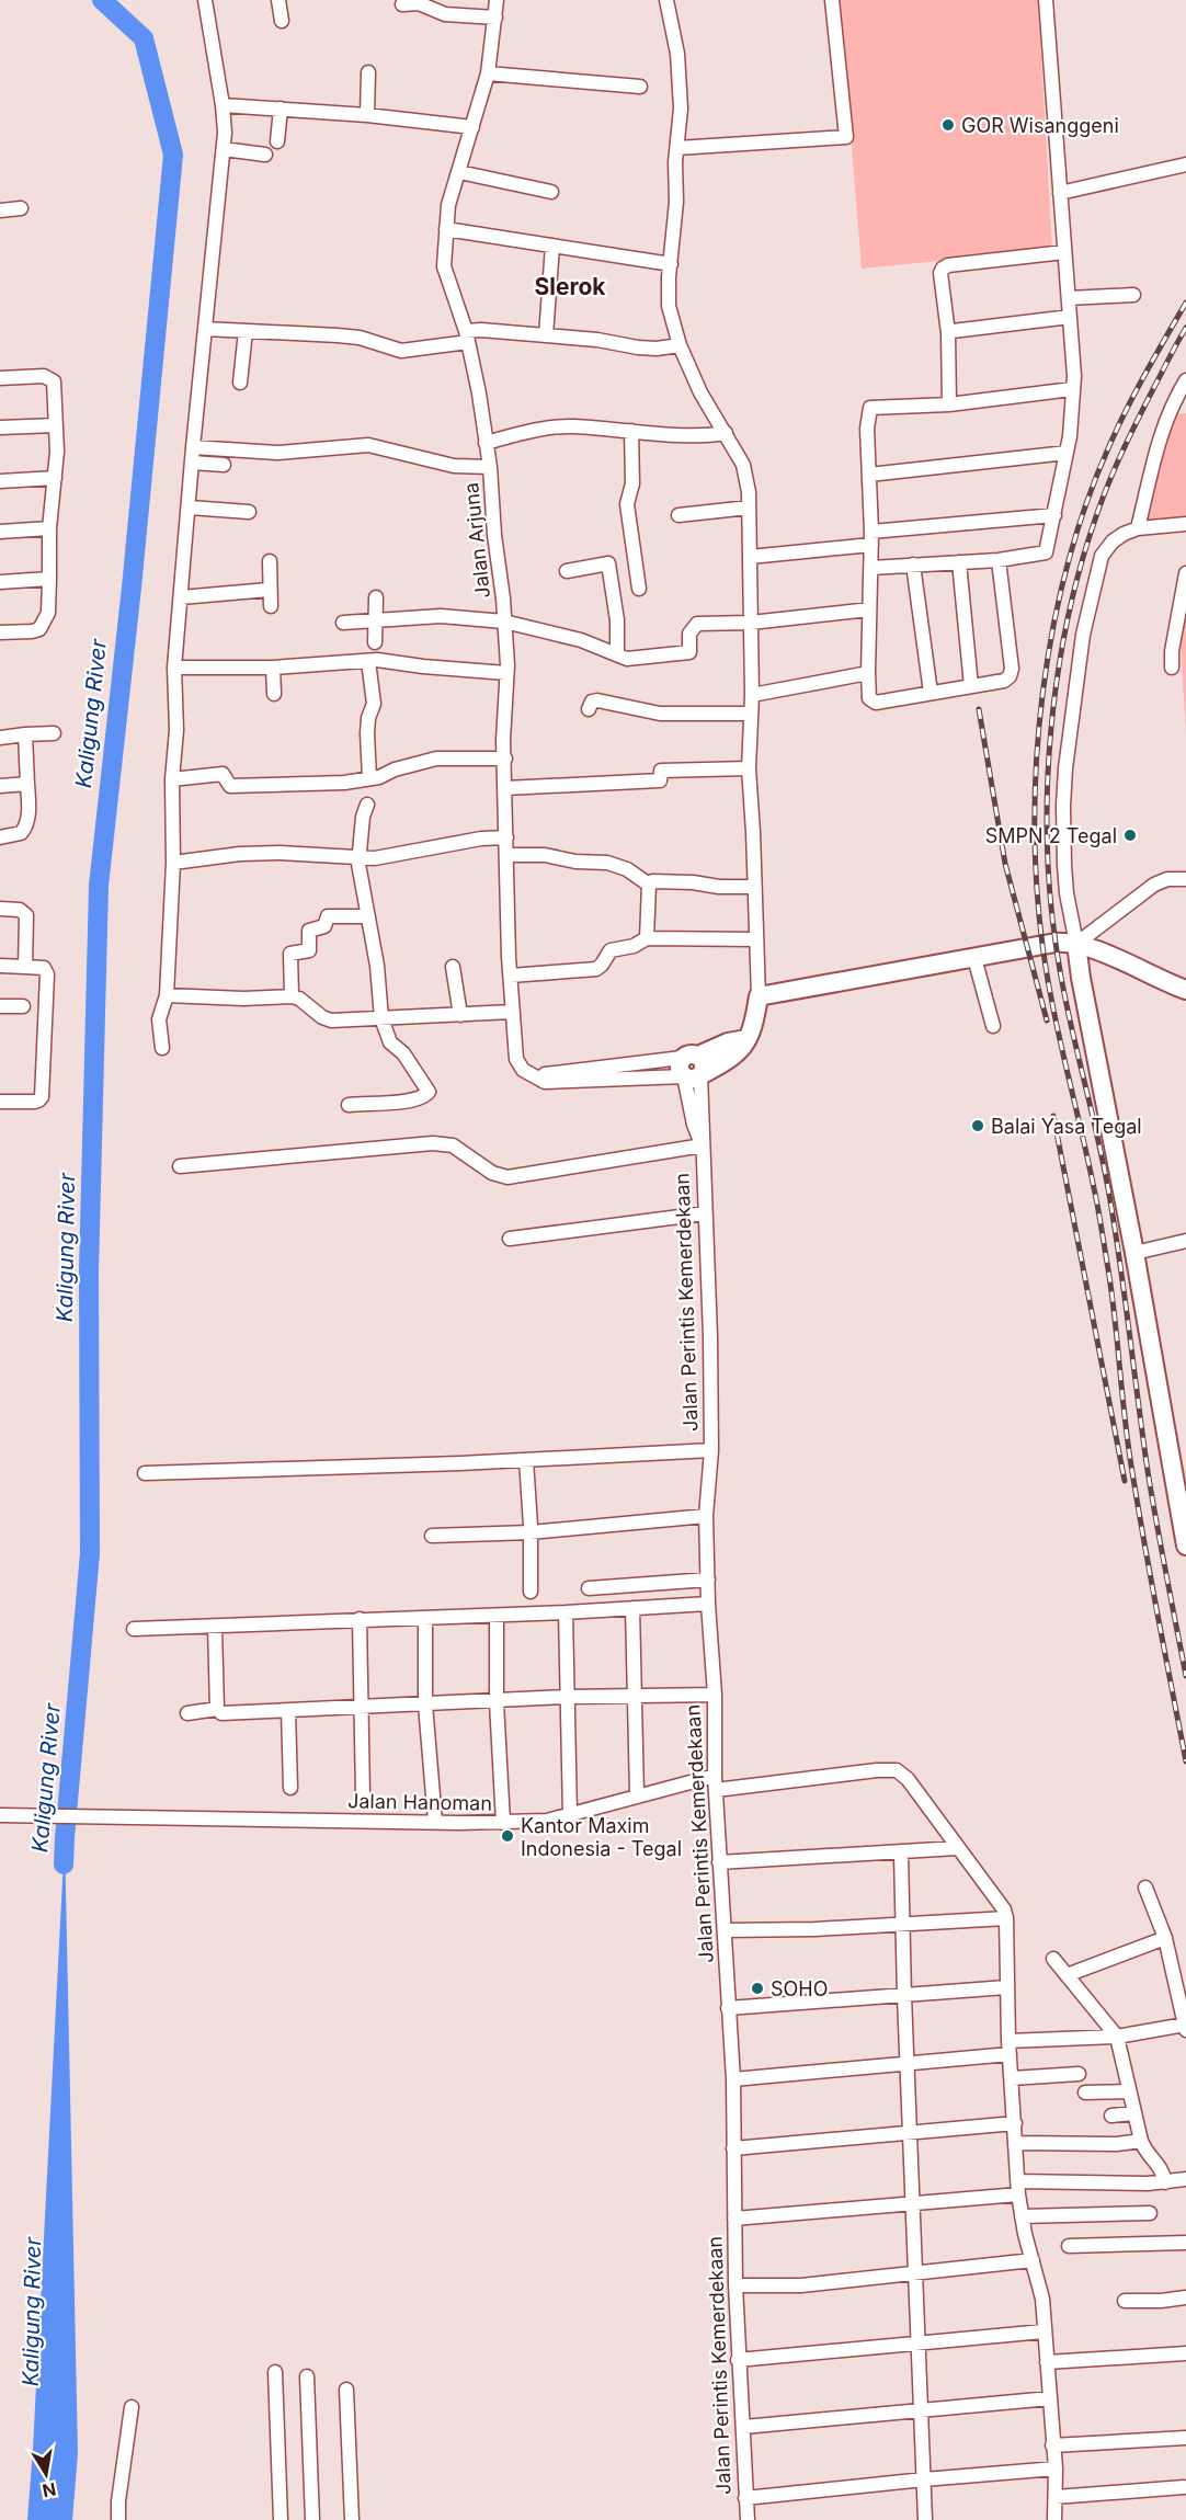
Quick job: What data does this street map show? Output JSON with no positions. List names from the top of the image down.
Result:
{
  "streets": {
    "street": ["Jalan Arjuna", "Jalan Perintis Kemerdekaan", "Jalan Hanoman"]
  },
  "crossings": [
    ["Jalan Perintis Kemerdekaan", "Jalan Hanoman"]
  ],
  "districts": ["Slerok"],
  "water": ["Kaligung River"],
  "places": [
    "GOR Wisanggeni",
    "SMPN 2 Tegal",
    "Balai Yasa Tegal",
    "Kantor Maxim Indonesia - Tegal",
    "SOHO"
  ],
  "north": "bottom"
}
